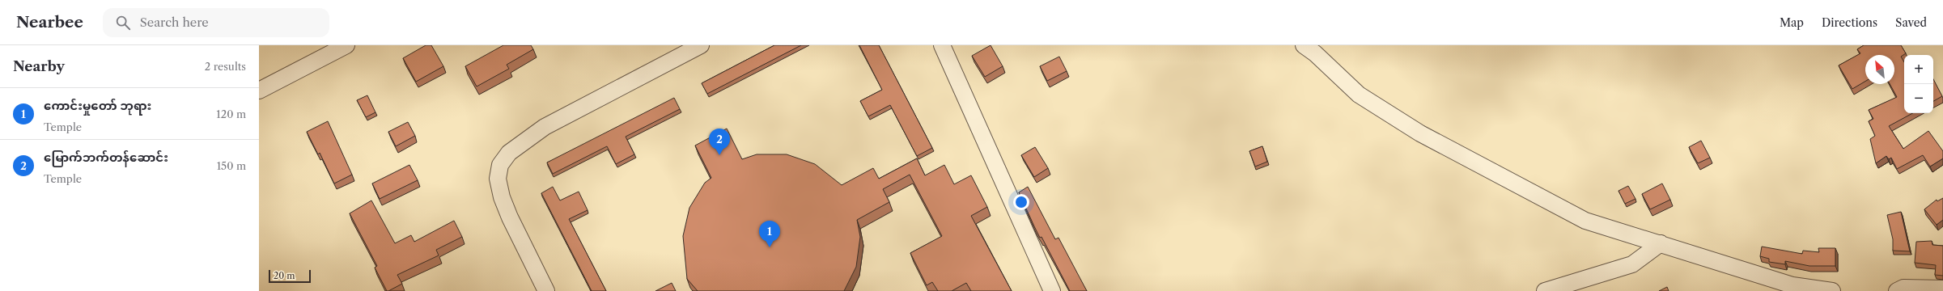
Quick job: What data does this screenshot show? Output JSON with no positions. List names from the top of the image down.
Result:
{
  "scale_bar": "20 m",
  "north": "top left",
  "page": {
    "header": "Nearbee",
    "search": "Search here",
    "nav": ["Map", "Directions", "Saved"],
    "heading": ["Nearby", "2 results"],
    "map_buttons": ["+", "−"],
    "list": [
      {
        "mark": "1",
        "name": "ကောင်းမှုတော် ဘုရား",
        "note": "Temple",
        "value": "120 m"
      },
      {
        "mark": "2",
        "name": "မြောက်ဘက်တန်ဆောင်း",
        "note": "Temple",
        "value": "150 m"
      }
    ],
    "pins": ["2", "1"],
    "scale": "20 m"
  }
}
